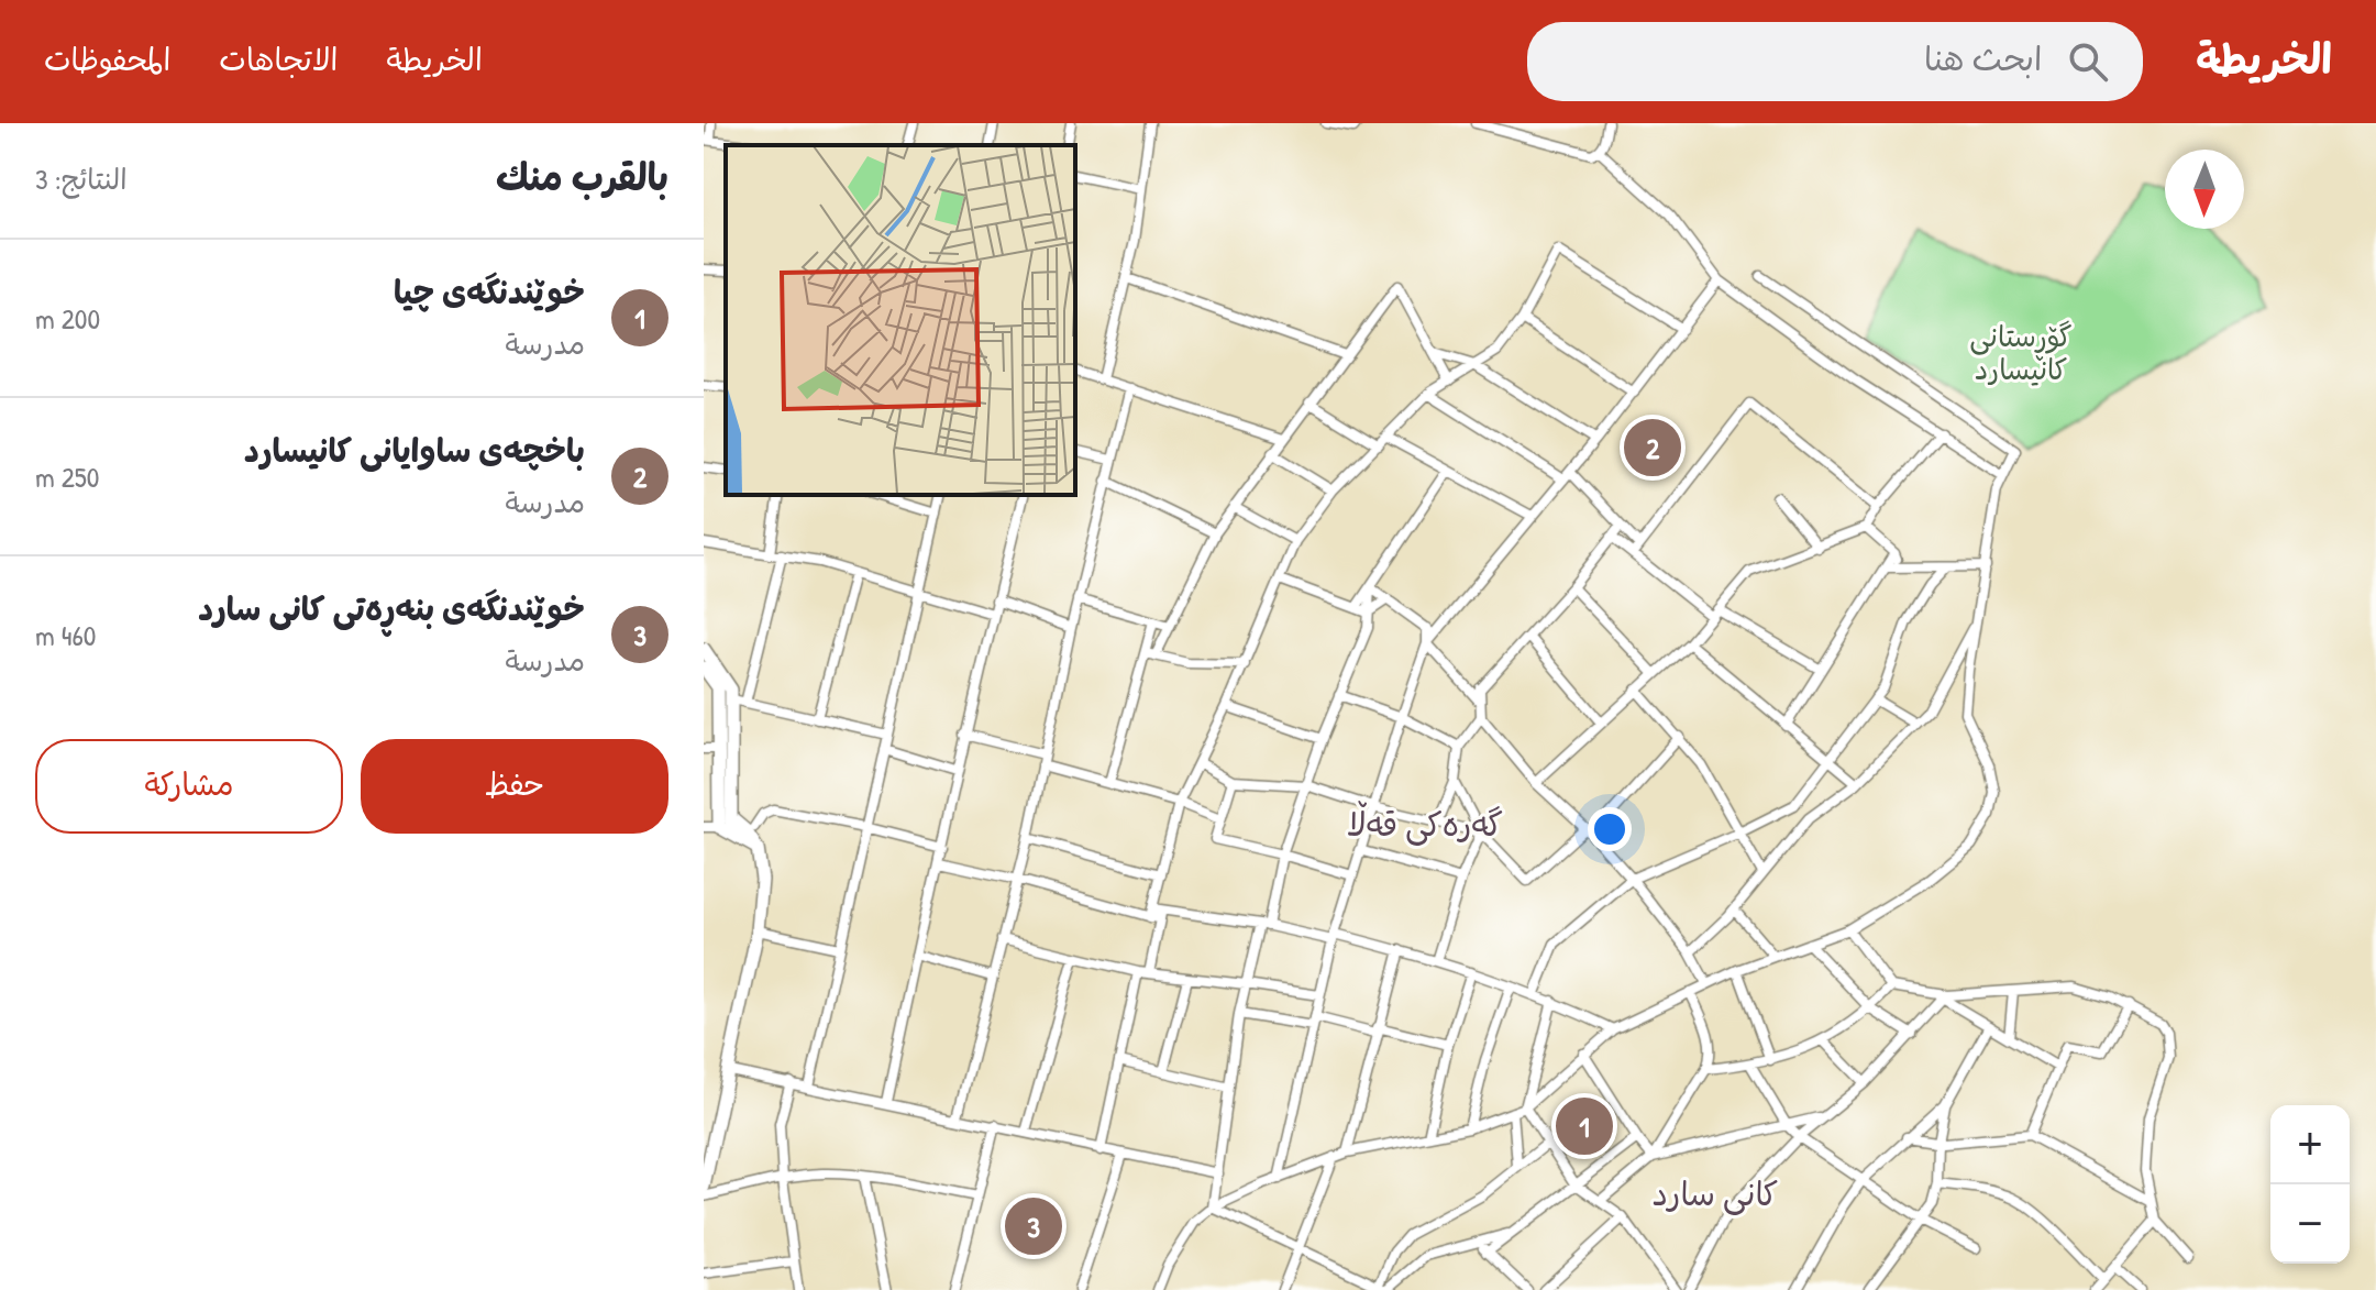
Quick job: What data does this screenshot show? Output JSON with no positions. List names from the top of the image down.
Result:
{
  "districts": ["گەرەکی قەڵا", "کانی سارد"],
  "parks": ["گۆڕستانی کانیسارد"],
  "north": "bottom",
  "page": {
    "header": "الخريطة",
    "search": "ابحث هنا",
    "nav": ["الخريطة", "الاتجاهات", "المحفوظات"],
    "heading": ["بالقرب منك", "النتائج: 3"],
    "list": [
      {
        "mark": "1",
        "name": "خوێندنگەی چیا",
        "note": "مدرسة",
        "value": "200 m"
      },
      {
        "mark": "2",
        "name": "باخچەی ساوایانی کانیسارد",
        "note": "مدرسة",
        "value": "250 m"
      },
      {
        "mark": "3",
        "name": "خوێندنگەی بنەڕەتی کانی سارد",
        "note": "مدرسة",
        "value": "460 m"
      }
    ],
    "pins": ["2", "1", "3"],
    "buttons": ["حفظ", "مشاركة"],
    "map_buttons": ["+", "−"]
  }
}
